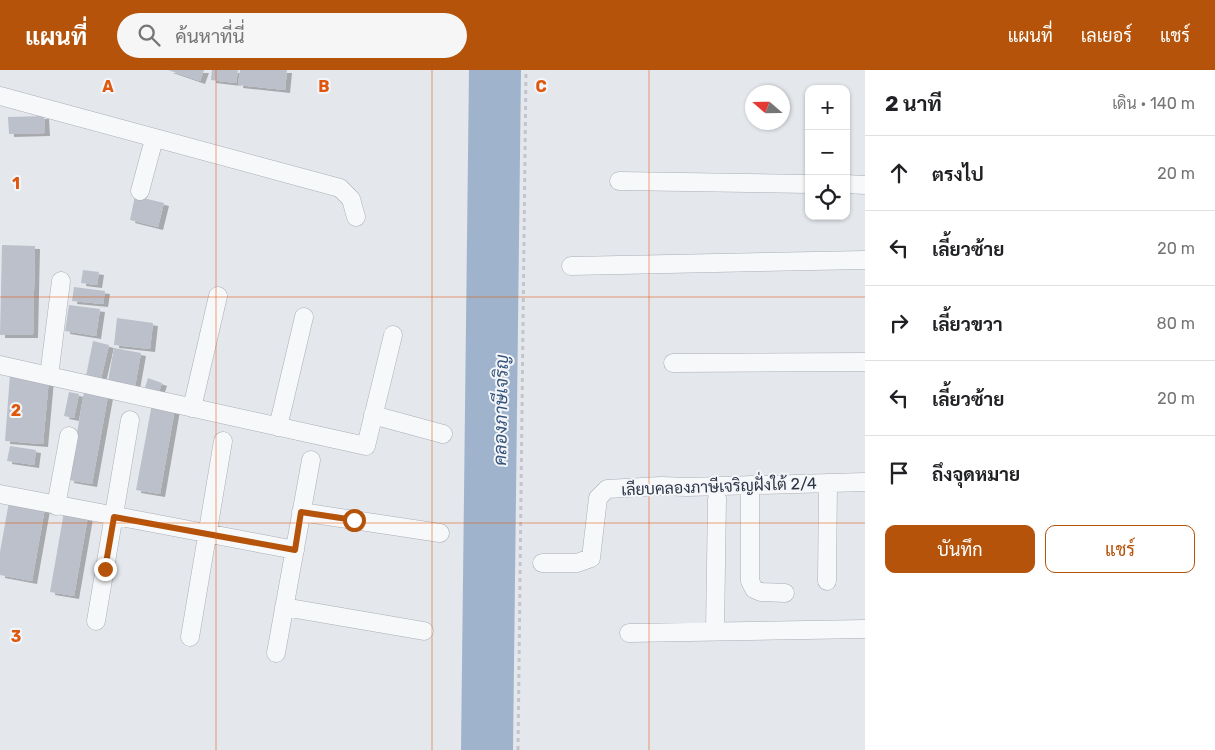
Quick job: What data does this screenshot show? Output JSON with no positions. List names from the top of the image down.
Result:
{
  "streets": {
    "street": ["เลียบคลองภาษีเจริญฝั่งใต้ 2/4"]
  },
  "water": ["คลองภาษีเจริญ"],
  "north": "left",
  "page": {
    "header": "แผนที่",
    "search": "ค้นหาที่นี่",
    "nav": ["แผนที่", "เลเยอร์", "แชร์"],
    "heading": ["2 นาที", "เดิน · 140 m"],
    "map_buttons": ["+", "−"],
    "list": [
      ["ตรงไป", "20 m"],
      ["เลี้ยวซ้าย", "20 m"],
      ["เลี้ยวขวา", "80 m"],
      ["เลี้ยวซ้าย", "20 m"],
      "ถึงจุดหมาย"
    ],
    "buttons": ["บันทึก", "แชร์"]
  },
  "grid": {
    "columns": ["A", "B", "C"],
    "rows": ["1", "2", "3"]
  }
}
